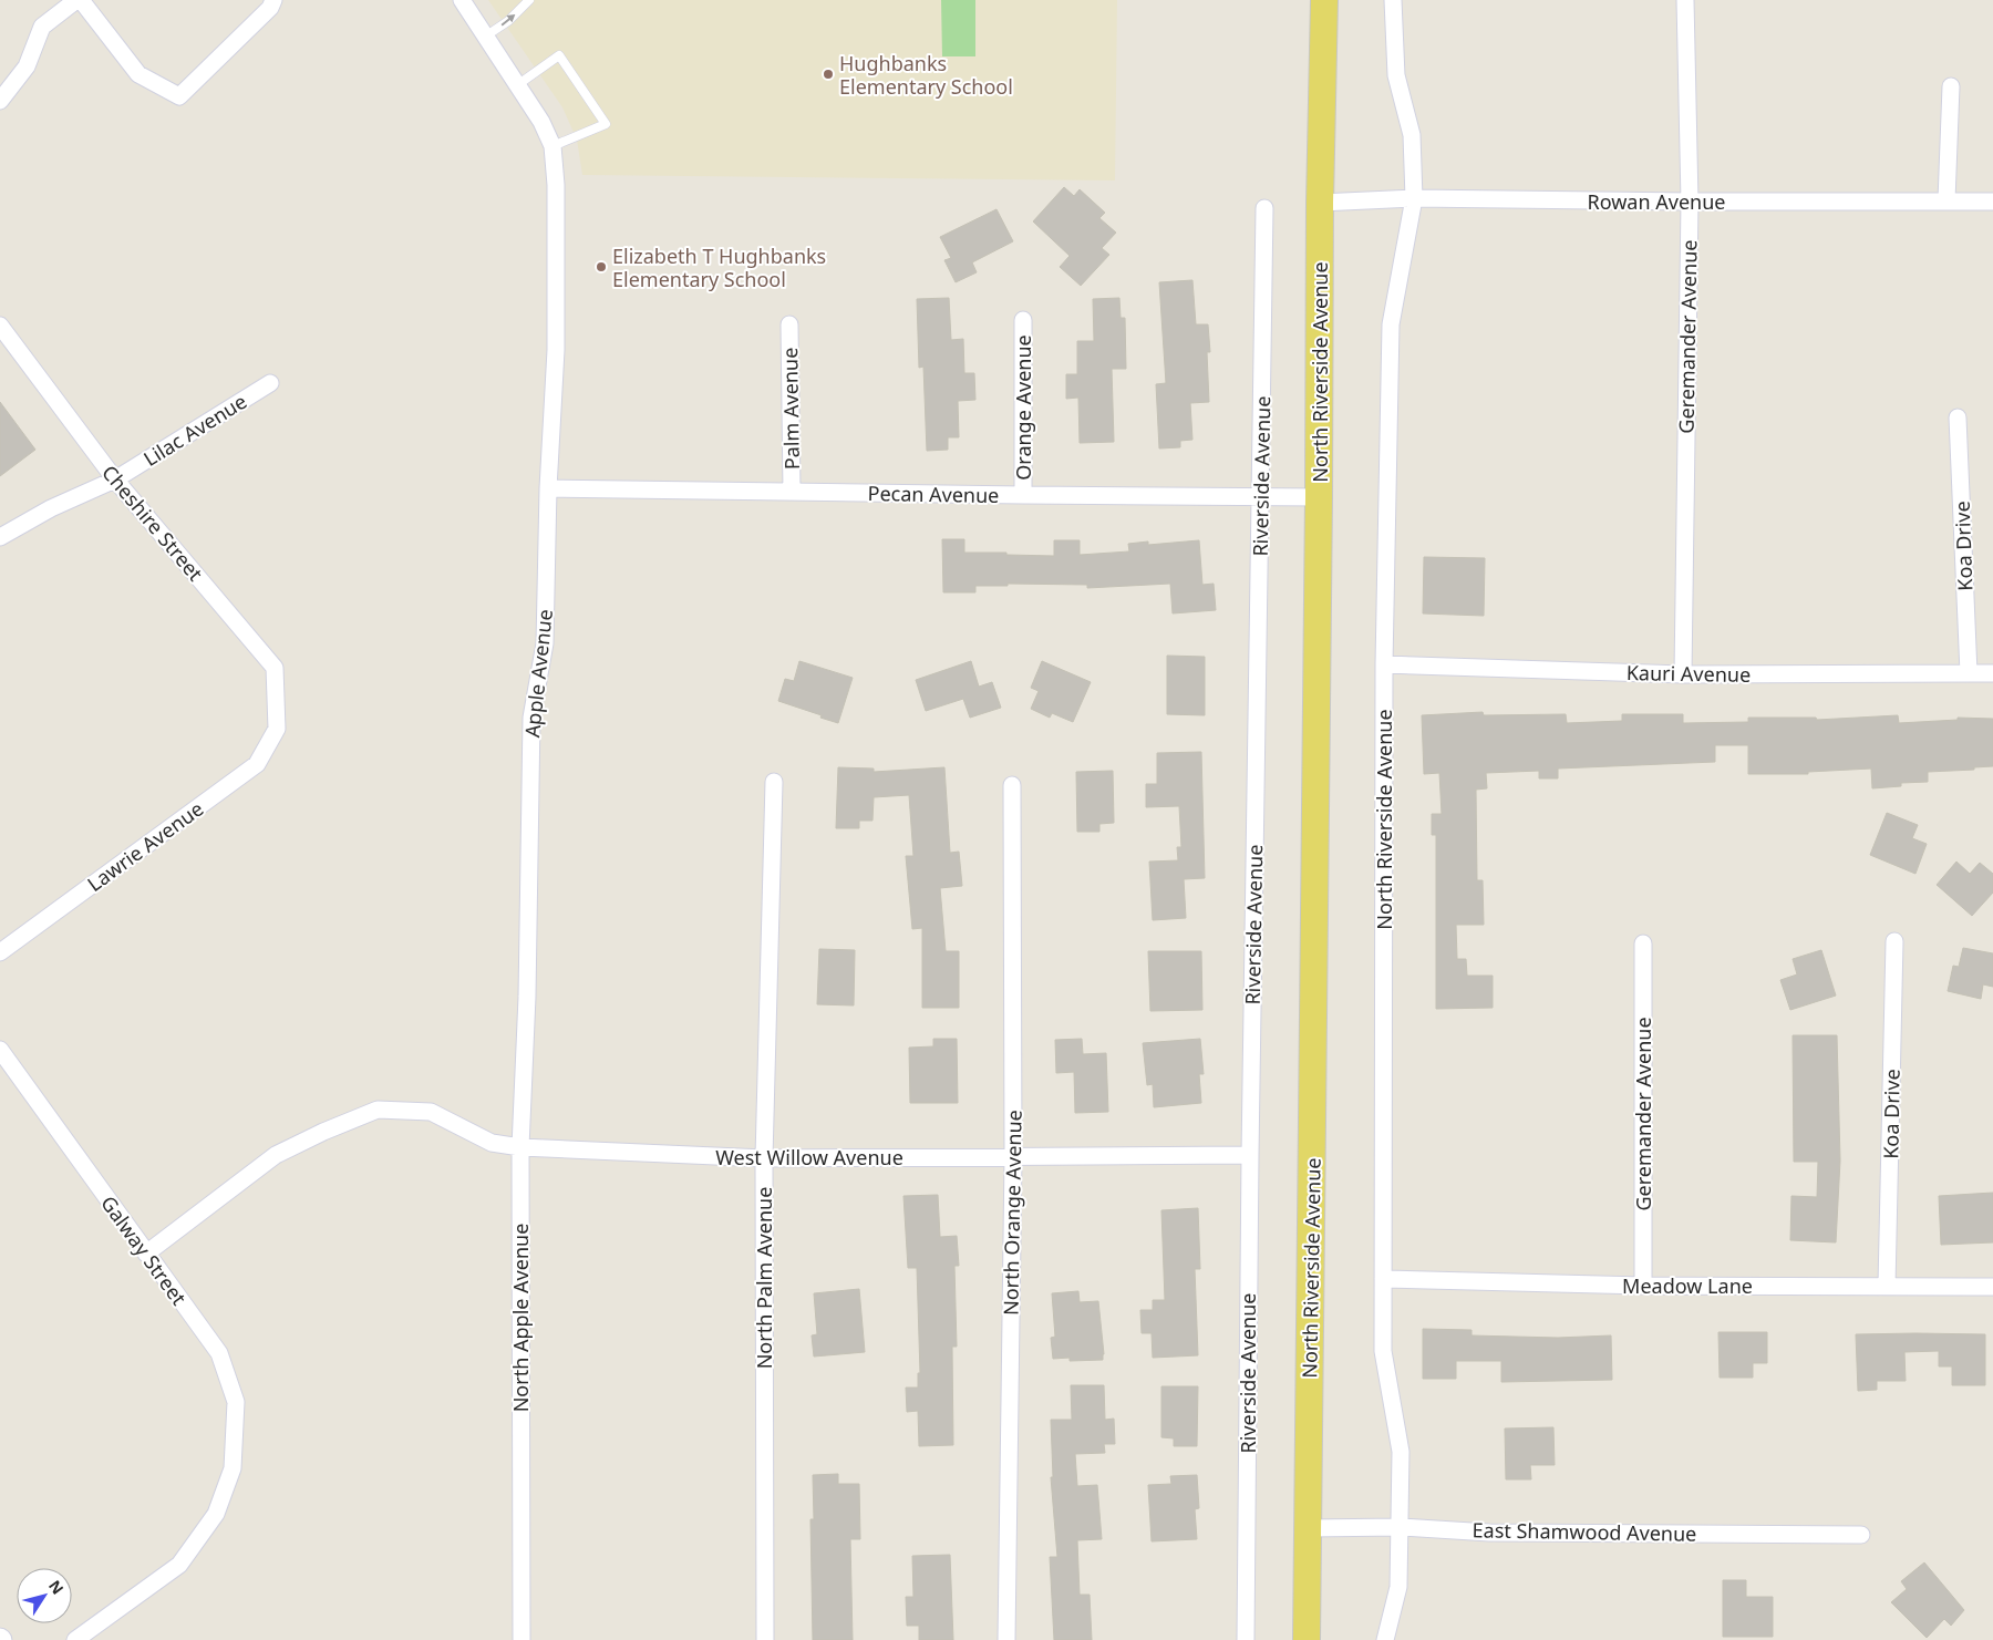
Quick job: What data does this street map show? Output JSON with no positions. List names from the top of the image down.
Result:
{
  "streets": {
    "main road": ["North Riverside Avenue"],
    "street": [
      "Rowan Avenue",
      "Geremander Avenue",
      "Orange Avenue",
      "Palm Avenue",
      "Lilac Avenue",
      "Riverside Avenue",
      "Pecan Avenue",
      "Cheshire Street",
      "Koa Drive",
      "Apple Avenue",
      "Kauri Avenue",
      "Lawrie Avenue",
      "West Willow Avenue",
      "North Orange Avenue",
      "Galway Street",
      "North Palm Avenue",
      "Meadow Lane",
      "North Apple Avenue",
      "East Shamwood Avenue"
    ]
  },
  "crossings": [
    ["Rowan Avenue", "Geremander Avenue"],
    ["Rowan Avenue", "North Riverside Avenue"],
    ["Geremander Avenue", "Kauri Avenue"],
    ["Geremander Avenue", "Meadow Lane"],
    ["North Riverside Avenue", "Pecan Avenue"],
    ["North Riverside Avenue", "Kauri Avenue"],
    ["North Riverside Avenue", "Meadow Lane"],
    ["North Riverside Avenue", "East Shamwood Avenue"],
    ["Orange Avenue", "Pecan Avenue"],
    ["Palm Avenue", "Pecan Avenue"],
    ["Lilac Avenue", "Cheshire Street"],
    ["Riverside Avenue", "Pecan Avenue"],
    ["Riverside Avenue", "West Willow Avenue"],
    ["Pecan Avenue", "Apple Avenue"],
    ["Cheshire Street", "Lawrie Avenue"],
    ["Koa Drive", "Kauri Avenue"],
    ["Koa Drive", "Meadow Lane"],
    ["Apple Avenue", "North Apple Avenue"],
    ["West Willow Avenue", "North Orange Avenue"],
    ["West Willow Avenue", "Galway Street"],
    ["West Willow Avenue", "North Palm Avenue"],
    ["West Willow Avenue", "North Apple Avenue"]
  ],
  "places": ["Hughbanks Elementary School", "Elizabeth T Hughbanks Elementary School"],
  "north": "top right"
}
